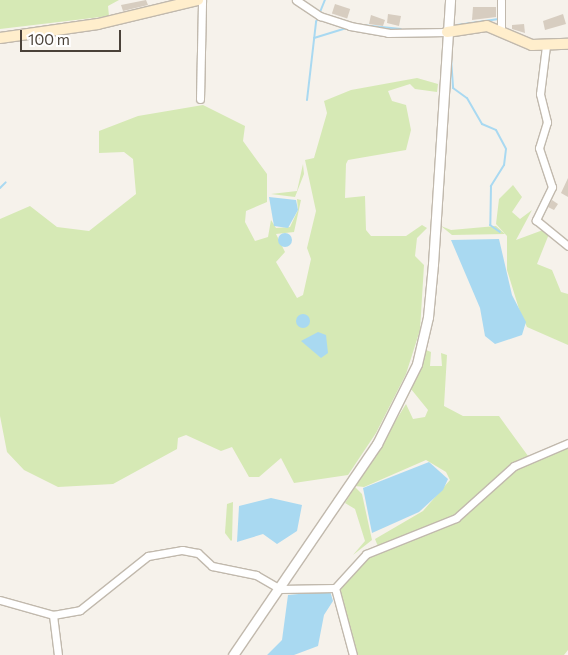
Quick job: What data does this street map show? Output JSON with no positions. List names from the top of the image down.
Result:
{
  "scale_bar": "100 m"
}
